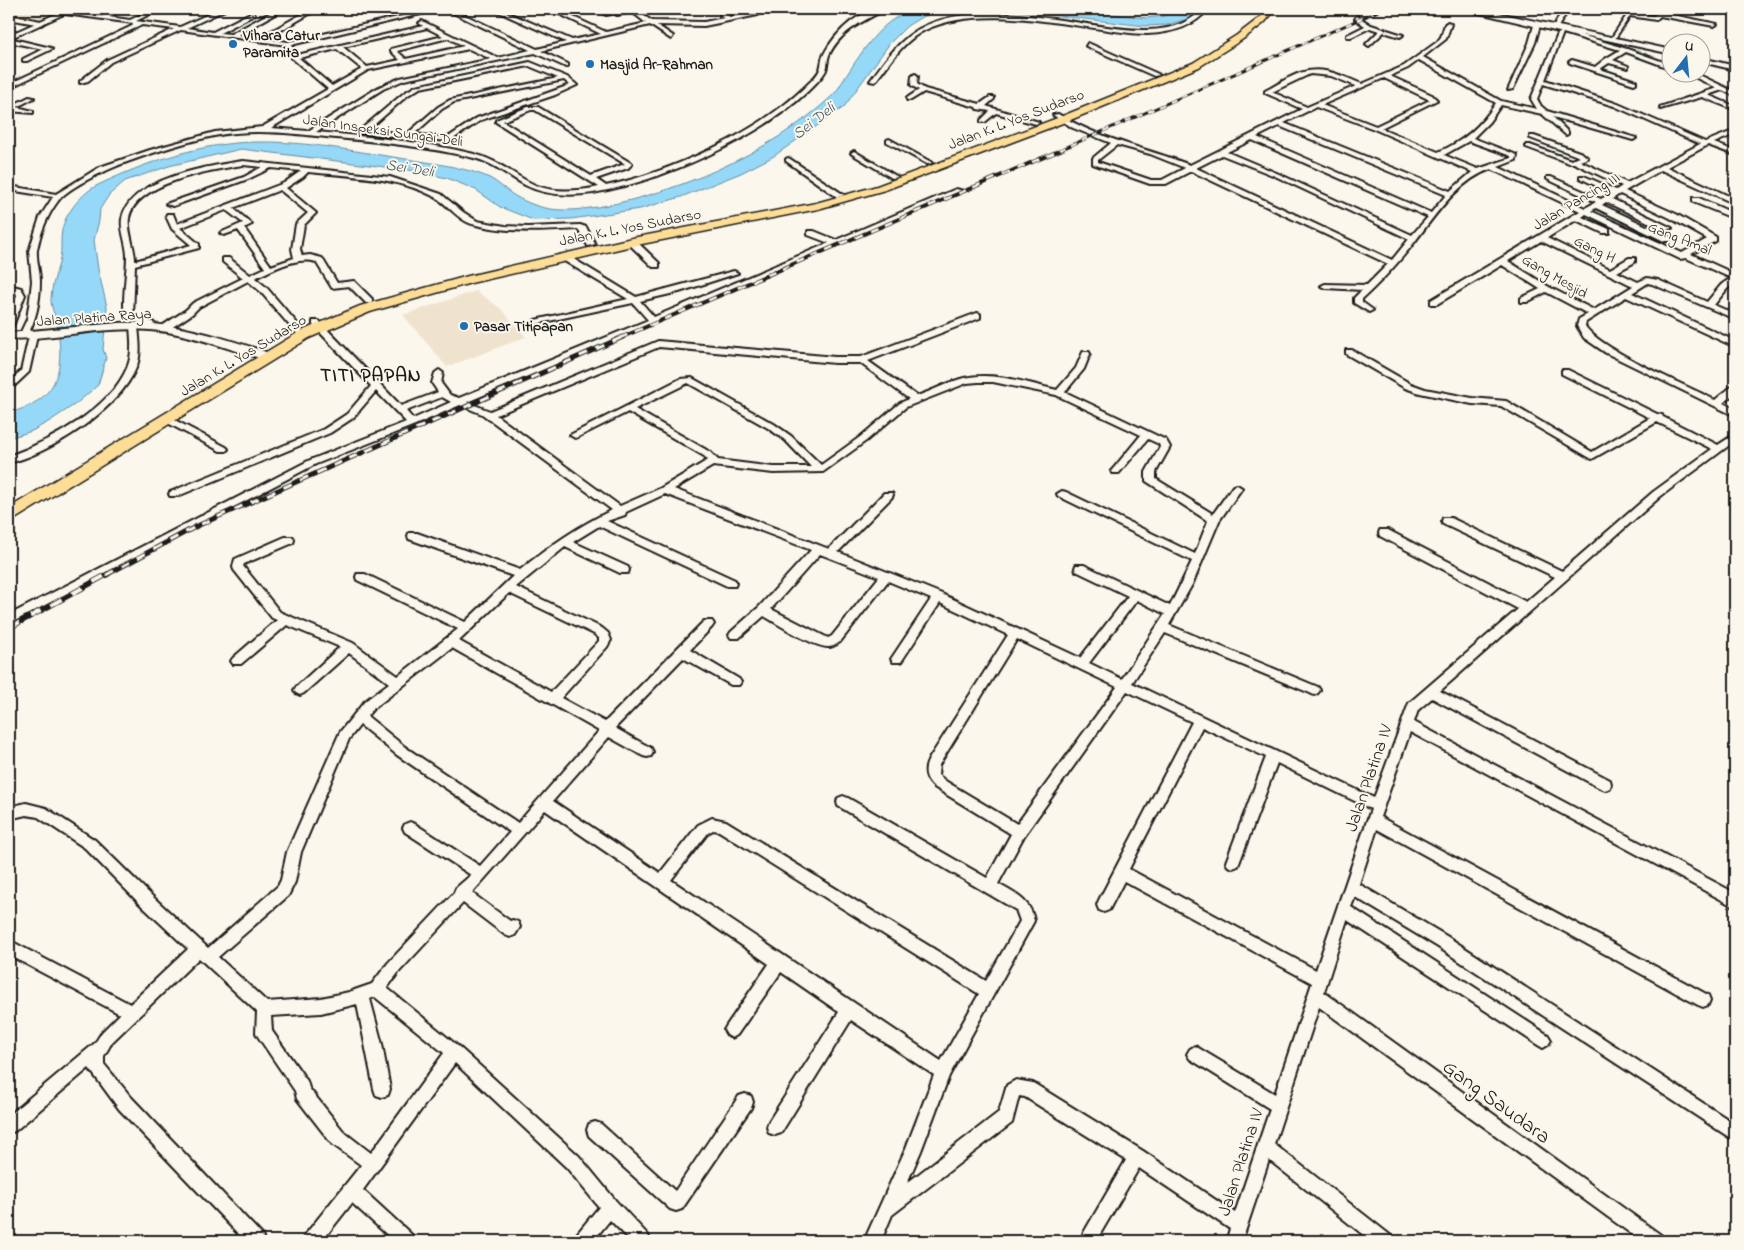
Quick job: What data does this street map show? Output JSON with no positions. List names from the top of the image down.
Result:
{
  "streets": {
    "highway": ["Jalan K. L. Yos Sudarso"],
    "main road": ["Jalan Platina Raya"],
    "street": [
      "Jalan Inspeksi Sungai Deli",
      "Jalan Pancing III",
      "Gang Amal",
      "Gang H",
      "Gang Mesjid",
      "Jalan Platina IV",
      "Gang Saudara"
    ]
  },
  "crossings": [
    ["Jalan K. L. Yos Sudarso", "Jalan Platina Raya"],
    ["Jalan Inspeksi Sungai Deli", "Jalan Platina Raya"],
    ["Jalan Pancing III", "Gang Amal"],
    ["Jalan Pancing III", "Gang H"],
    ["Jalan Pancing III", "Gang Mesjid"],
    ["Jalan Platina IV", "Gang Saudara"]
  ],
  "districts": ["TITI PAPAN"],
  "water": ["Sei Deli"],
  "places": ["Vihara Catur Paramita", "Masjid Ar-Rahman", "Pasar Titipapan"],
  "north": "top"
}
